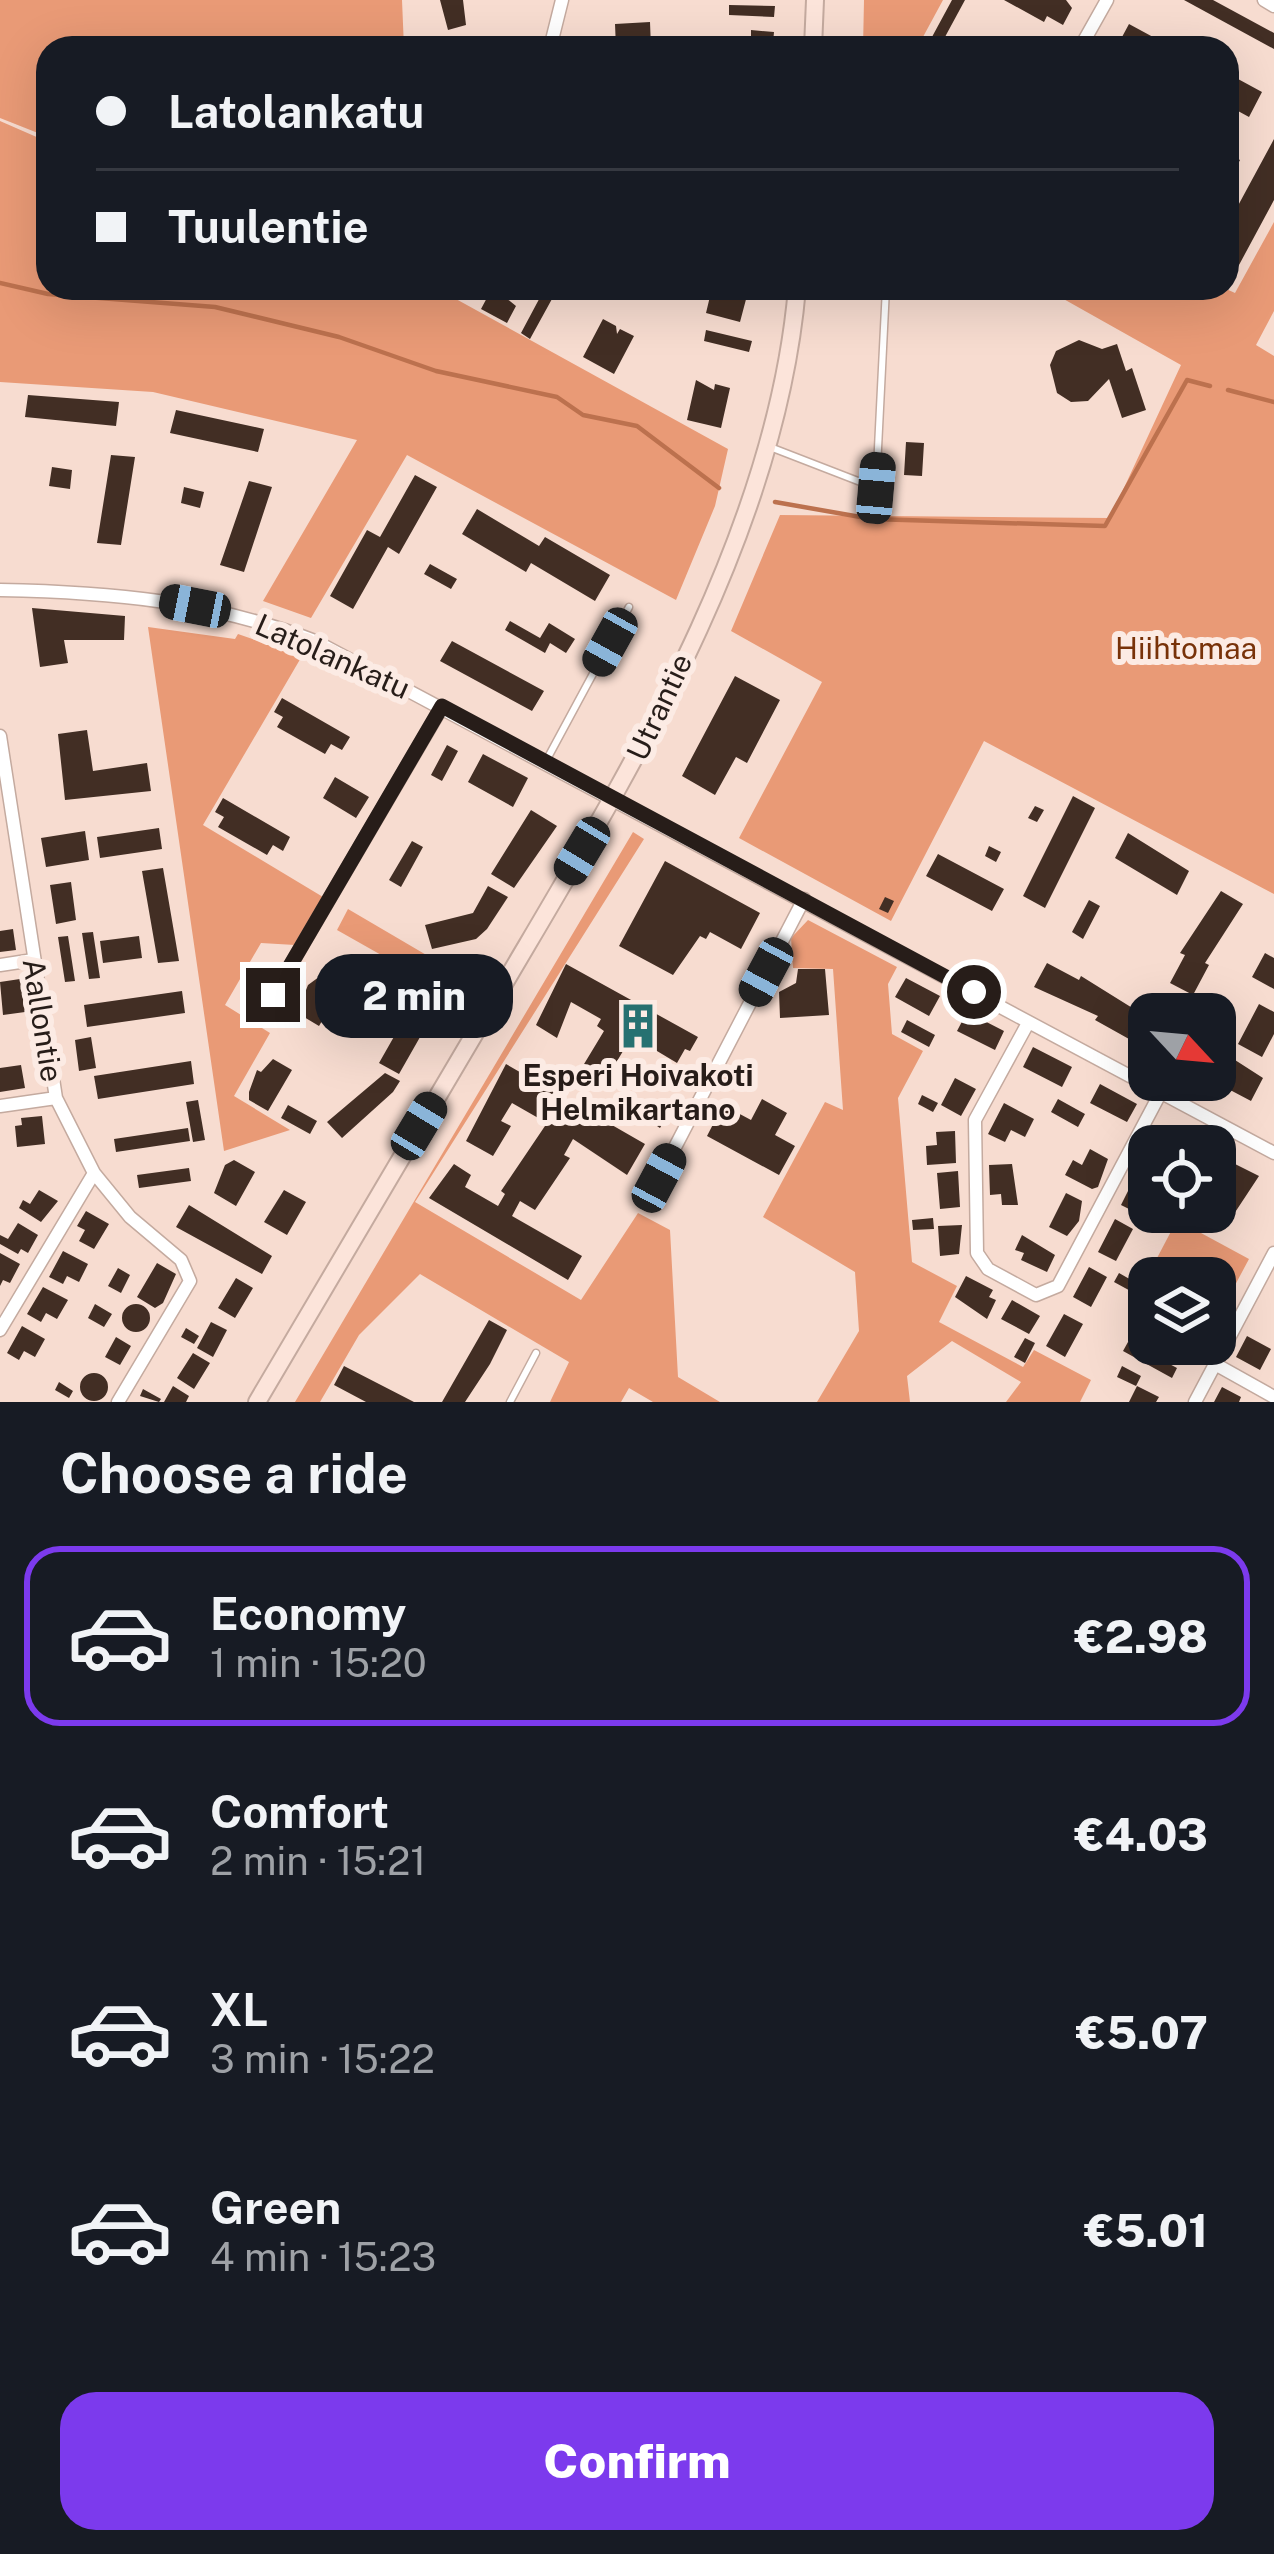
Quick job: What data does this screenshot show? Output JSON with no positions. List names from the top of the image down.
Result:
{
  "streets": {
    "main road": ["Utrantie"],
    "street": ["Latolankatu", "Aallontie"]
  },
  "crossings": [
    ["Latolankatu", "Utrantie"]
  ],
  "parks": ["Hiihtomaa"],
  "places": {
    "building": ["Esperi Hoivakoti Helmikartano"]
  },
  "north": "bottom right",
  "page": {
    "banner": ["Latolankatu", "Tuulentie"],
    "bubble": "2 min",
    "heading": "Choose a ride",
    "list": [
      {
        "name": "Economy",
        "note": "1 min · 15:20",
        "value": "€2.98"
      },
      {
        "name": "Comfort",
        "note": "2 min · 15:21",
        "value": "€4.03"
      },
      {
        "name": "XL",
        "note": "3 min · 15:22",
        "value": "€5.07"
      },
      {
        "name": "Green",
        "note": "4 min · 15:23",
        "value": "€5.01"
      }
    ],
    "buttons": "Confirm"
  }
}
